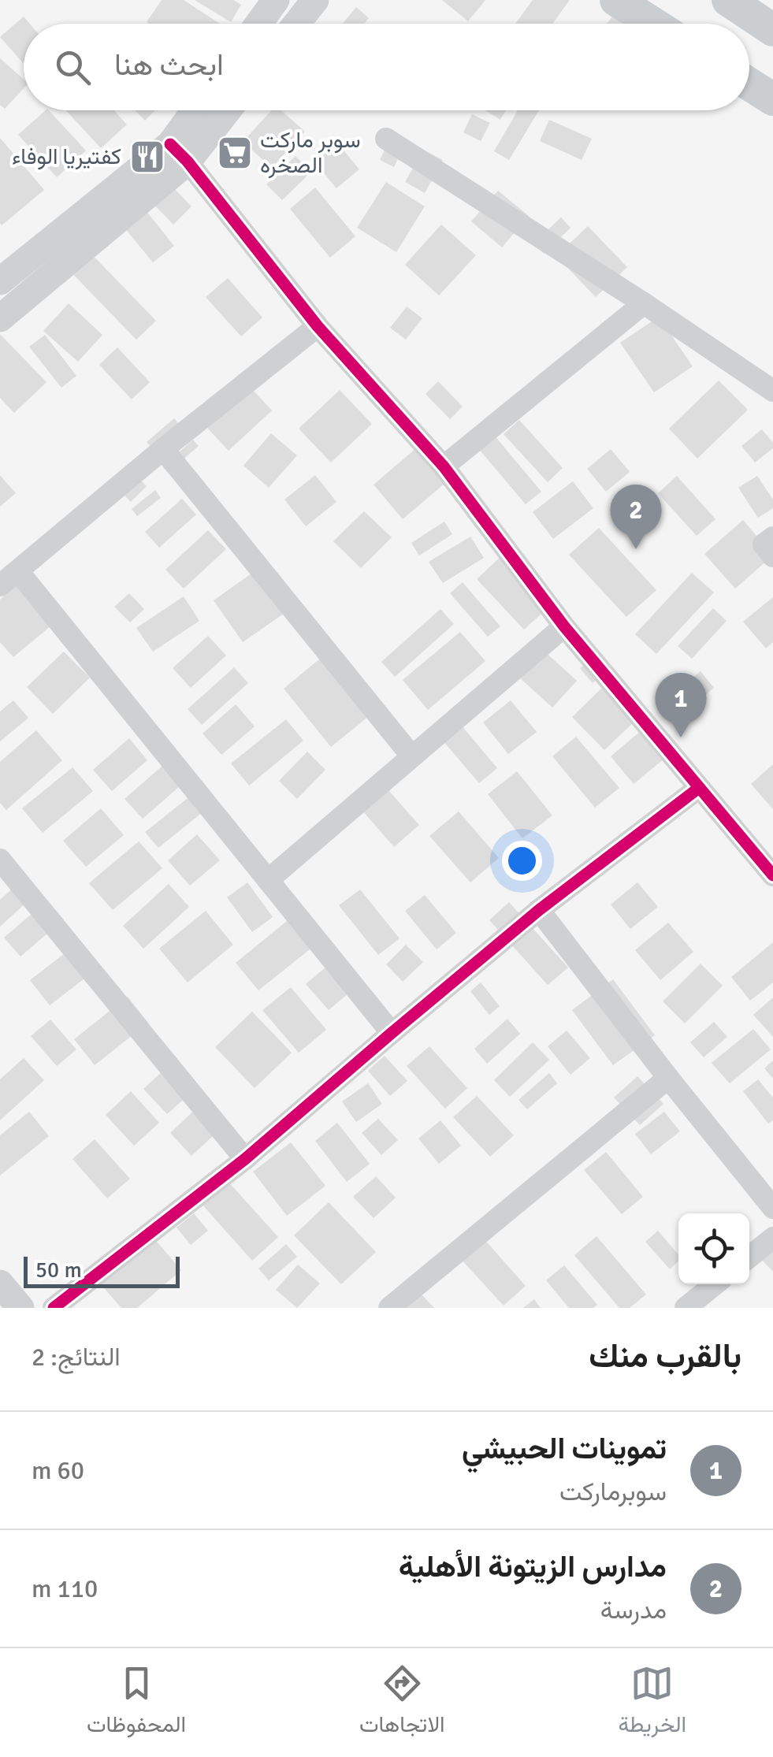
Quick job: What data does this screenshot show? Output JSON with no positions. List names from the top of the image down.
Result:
{
  "places": {
    "supermarket": ["سوبر ماركت الصخره"],
    "restaurant": ["كفتيريا الوفاء"]
  },
  "scale_bar": "50 m",
  "page": {
    "search": "ابحث هنا",
    "pins": ["2", "1"],
    "scale": "50 m",
    "heading": ["بالقرب منك", "النتائج: 2"],
    "list": [
      {
        "mark": "1",
        "name": "تموينات الحبيشي",
        "note": "سوبرماركت",
        "value": "60 m"
      },
      {
        "mark": "2",
        "name": "مدارس الزيتونة الأهلية",
        "note": "مدرسة",
        "value": "110 m"
      }
    ],
    "nav": ["الخريطة", "الاتجاهات", "المحفوظات"]
  }
}
